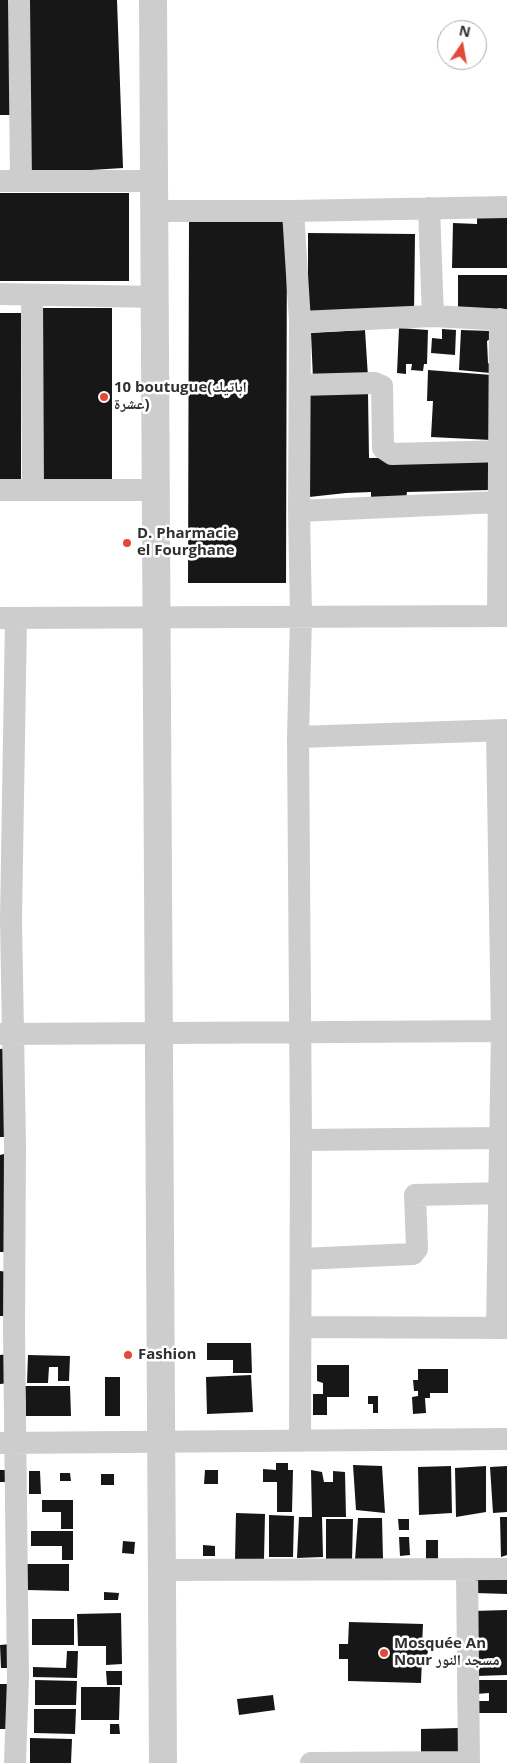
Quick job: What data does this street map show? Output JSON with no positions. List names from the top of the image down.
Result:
{
  "places": [
    "10 boutugue(اباتيك عشرة)",
    "D. Pharmacie el Fourghane",
    "Fashion",
    "Mosquée An Nour مسجد النور"
  ],
  "north": "top"
}
